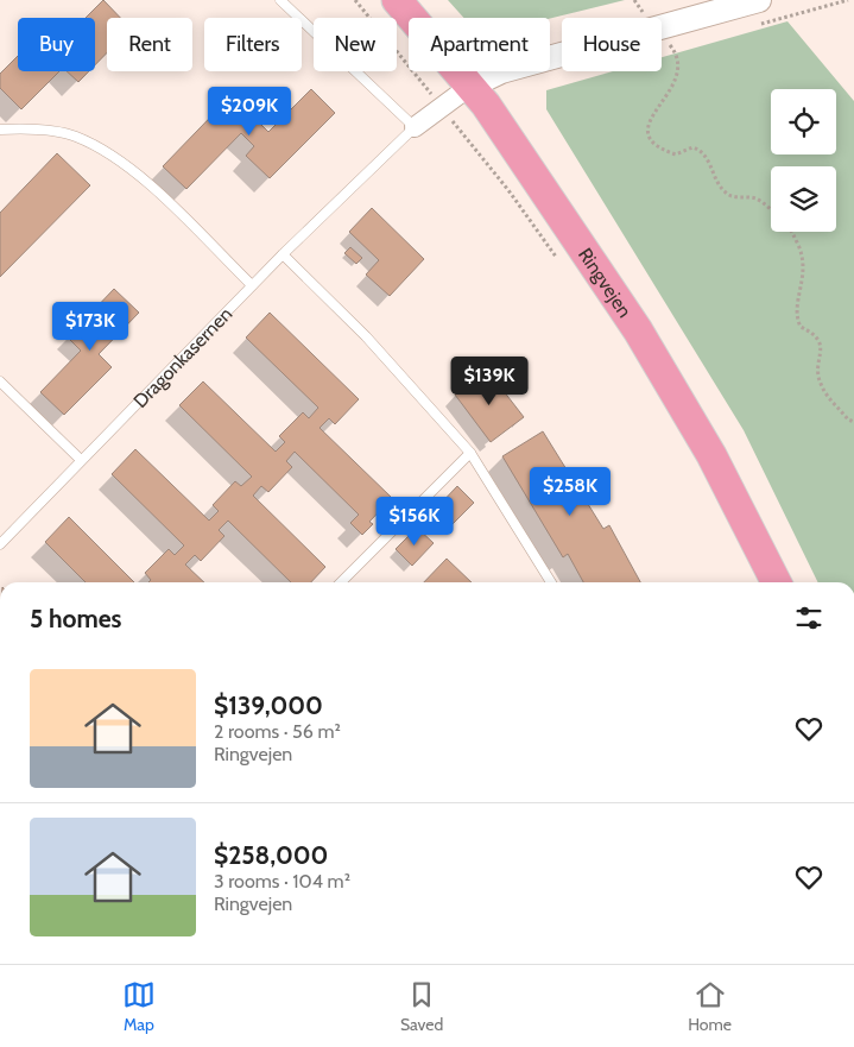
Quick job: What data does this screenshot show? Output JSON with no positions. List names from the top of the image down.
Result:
{
  "streets": {
    "main road": ["Ringvejen"],
    "street": ["Dragonkasernen"]
  },
  "crossings": [
    ["Ringvejen", "Dragonkasernen"]
  ],
  "page": {
    "chip": [
      "Buy",
      "Rent",
      "Filters",
      "New",
      "Apartment",
      "House"
    ],
    "price": [
      "$209K",
      "$173K",
      "$139K",
      "$258K",
      "$156K"
    ],
    "heading": "5 homes",
    "list": [
      {
        "name": "$139,000",
        "note": "2 rooms · 56 m² · Ringvejen"
      },
      {
        "name": "$258,000",
        "note": "3 rooms · 104 m² · Ringvejen"
      }
    ],
    "tabs": ["Map", "Saved", "Home"]
  }
}
